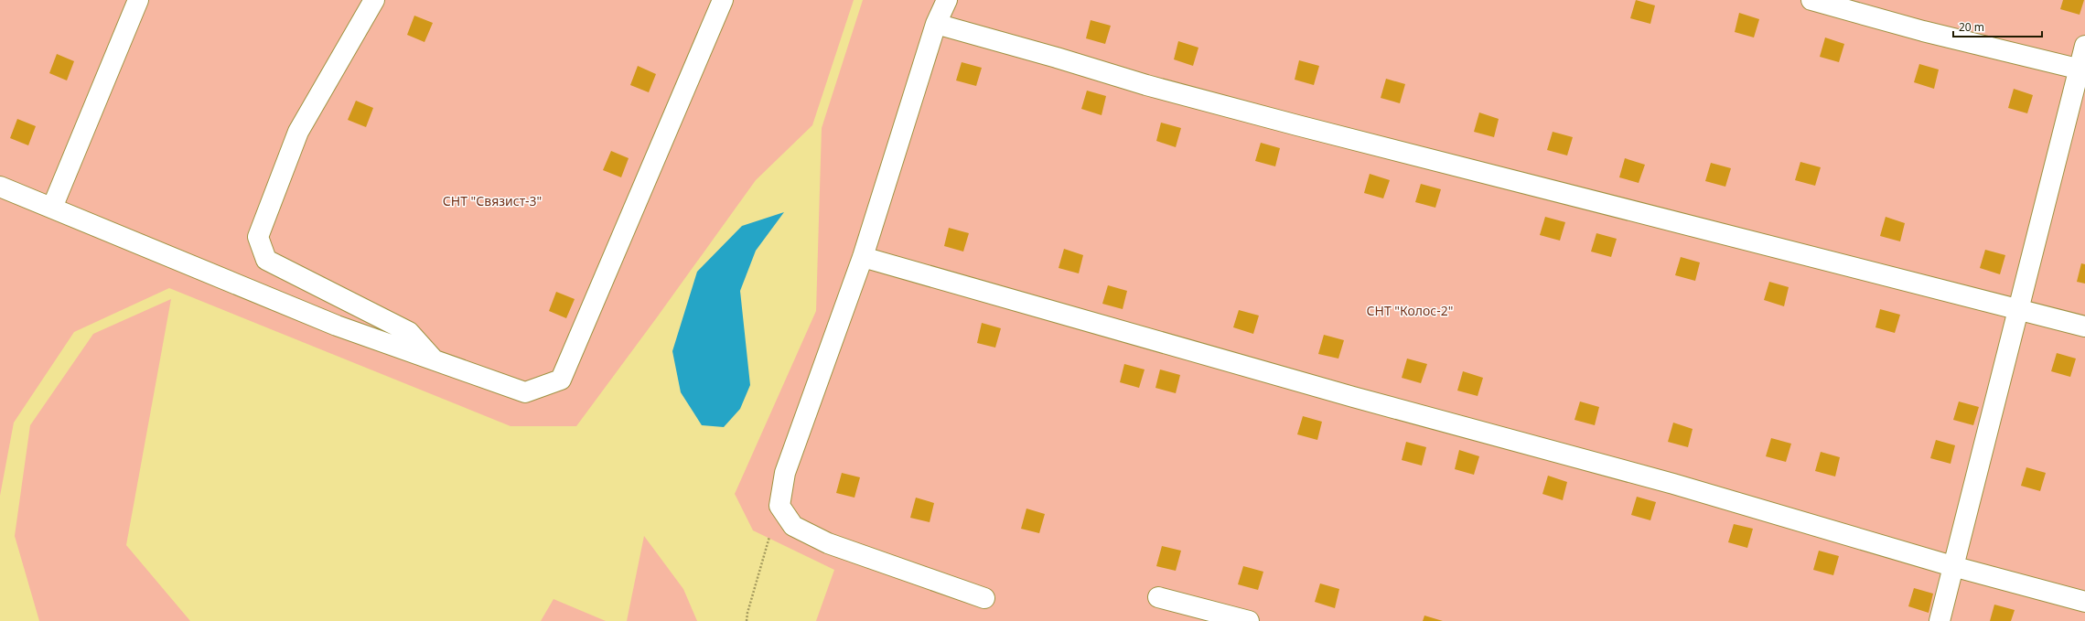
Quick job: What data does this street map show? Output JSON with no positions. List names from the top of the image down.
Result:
{
  "parks": ["СНТ \"Связист-3\"", "СНТ \"Колос-2\""],
  "scale_bar": "20 m"
}
